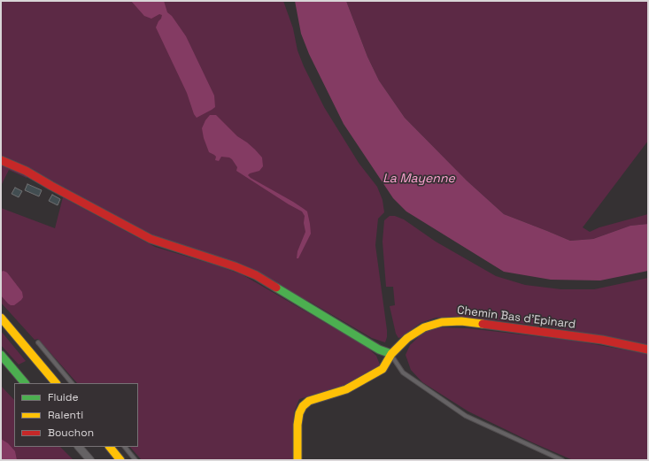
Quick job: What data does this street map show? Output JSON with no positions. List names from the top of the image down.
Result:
{
  "streets": {
    "street": ["Chemin Bas d'Epinard"]
  },
  "water": ["La Mayenne"],
  "legend": ["Fluide", "Ralenti", "Bouchon"]
}
